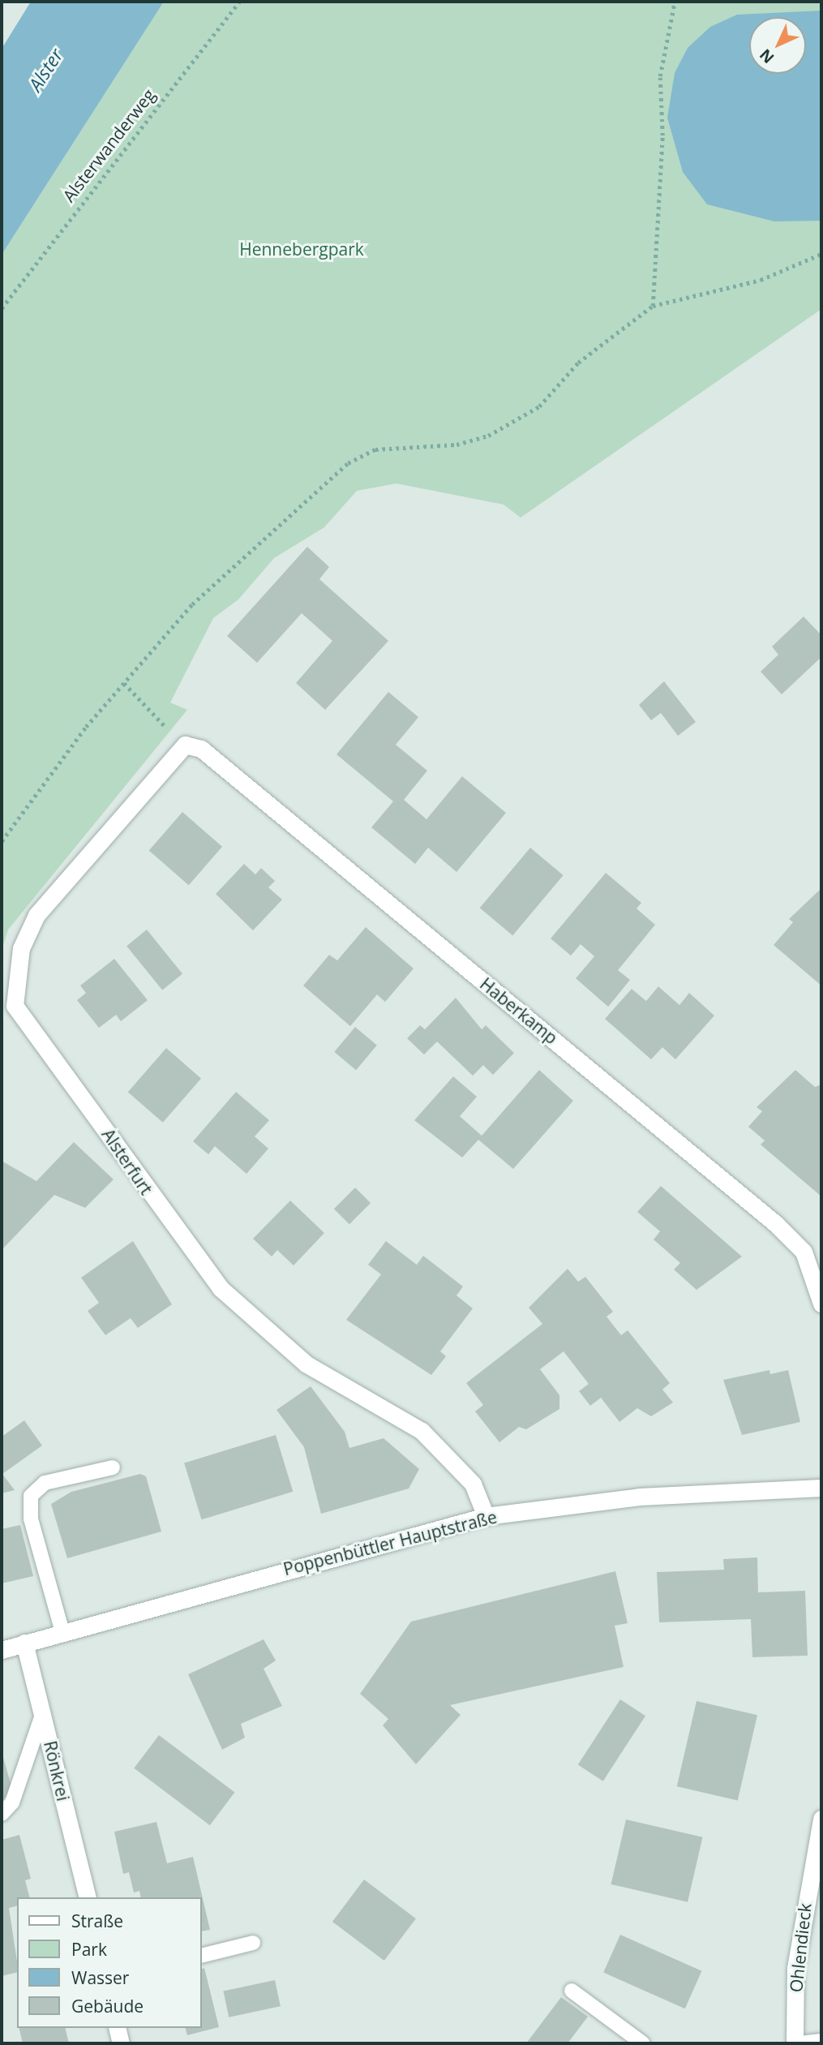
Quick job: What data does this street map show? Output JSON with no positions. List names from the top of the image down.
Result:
{
  "streets": {
    "street": [
      "Haberkamp",
      "Alsterfurt",
      "Poppenbüttler Hauptstraße",
      "Rönkrei",
      "Ohlendieck"
    ],
    "path": ["Alsterwanderweg"]
  },
  "crossings": [
    ["Haberkamp", "Alsterfurt"],
    ["Alsterfurt", "Poppenbüttler Hauptstraße"],
    ["Poppenbüttler Hauptstraße", "Rönkrei"]
  ],
  "water": ["Alster"],
  "parks": ["Hennebergpark"],
  "legend": [
    "Straße",
    "Park",
    "Wasser",
    "Gebäude"
  ],
  "north": "bottom left"
}
